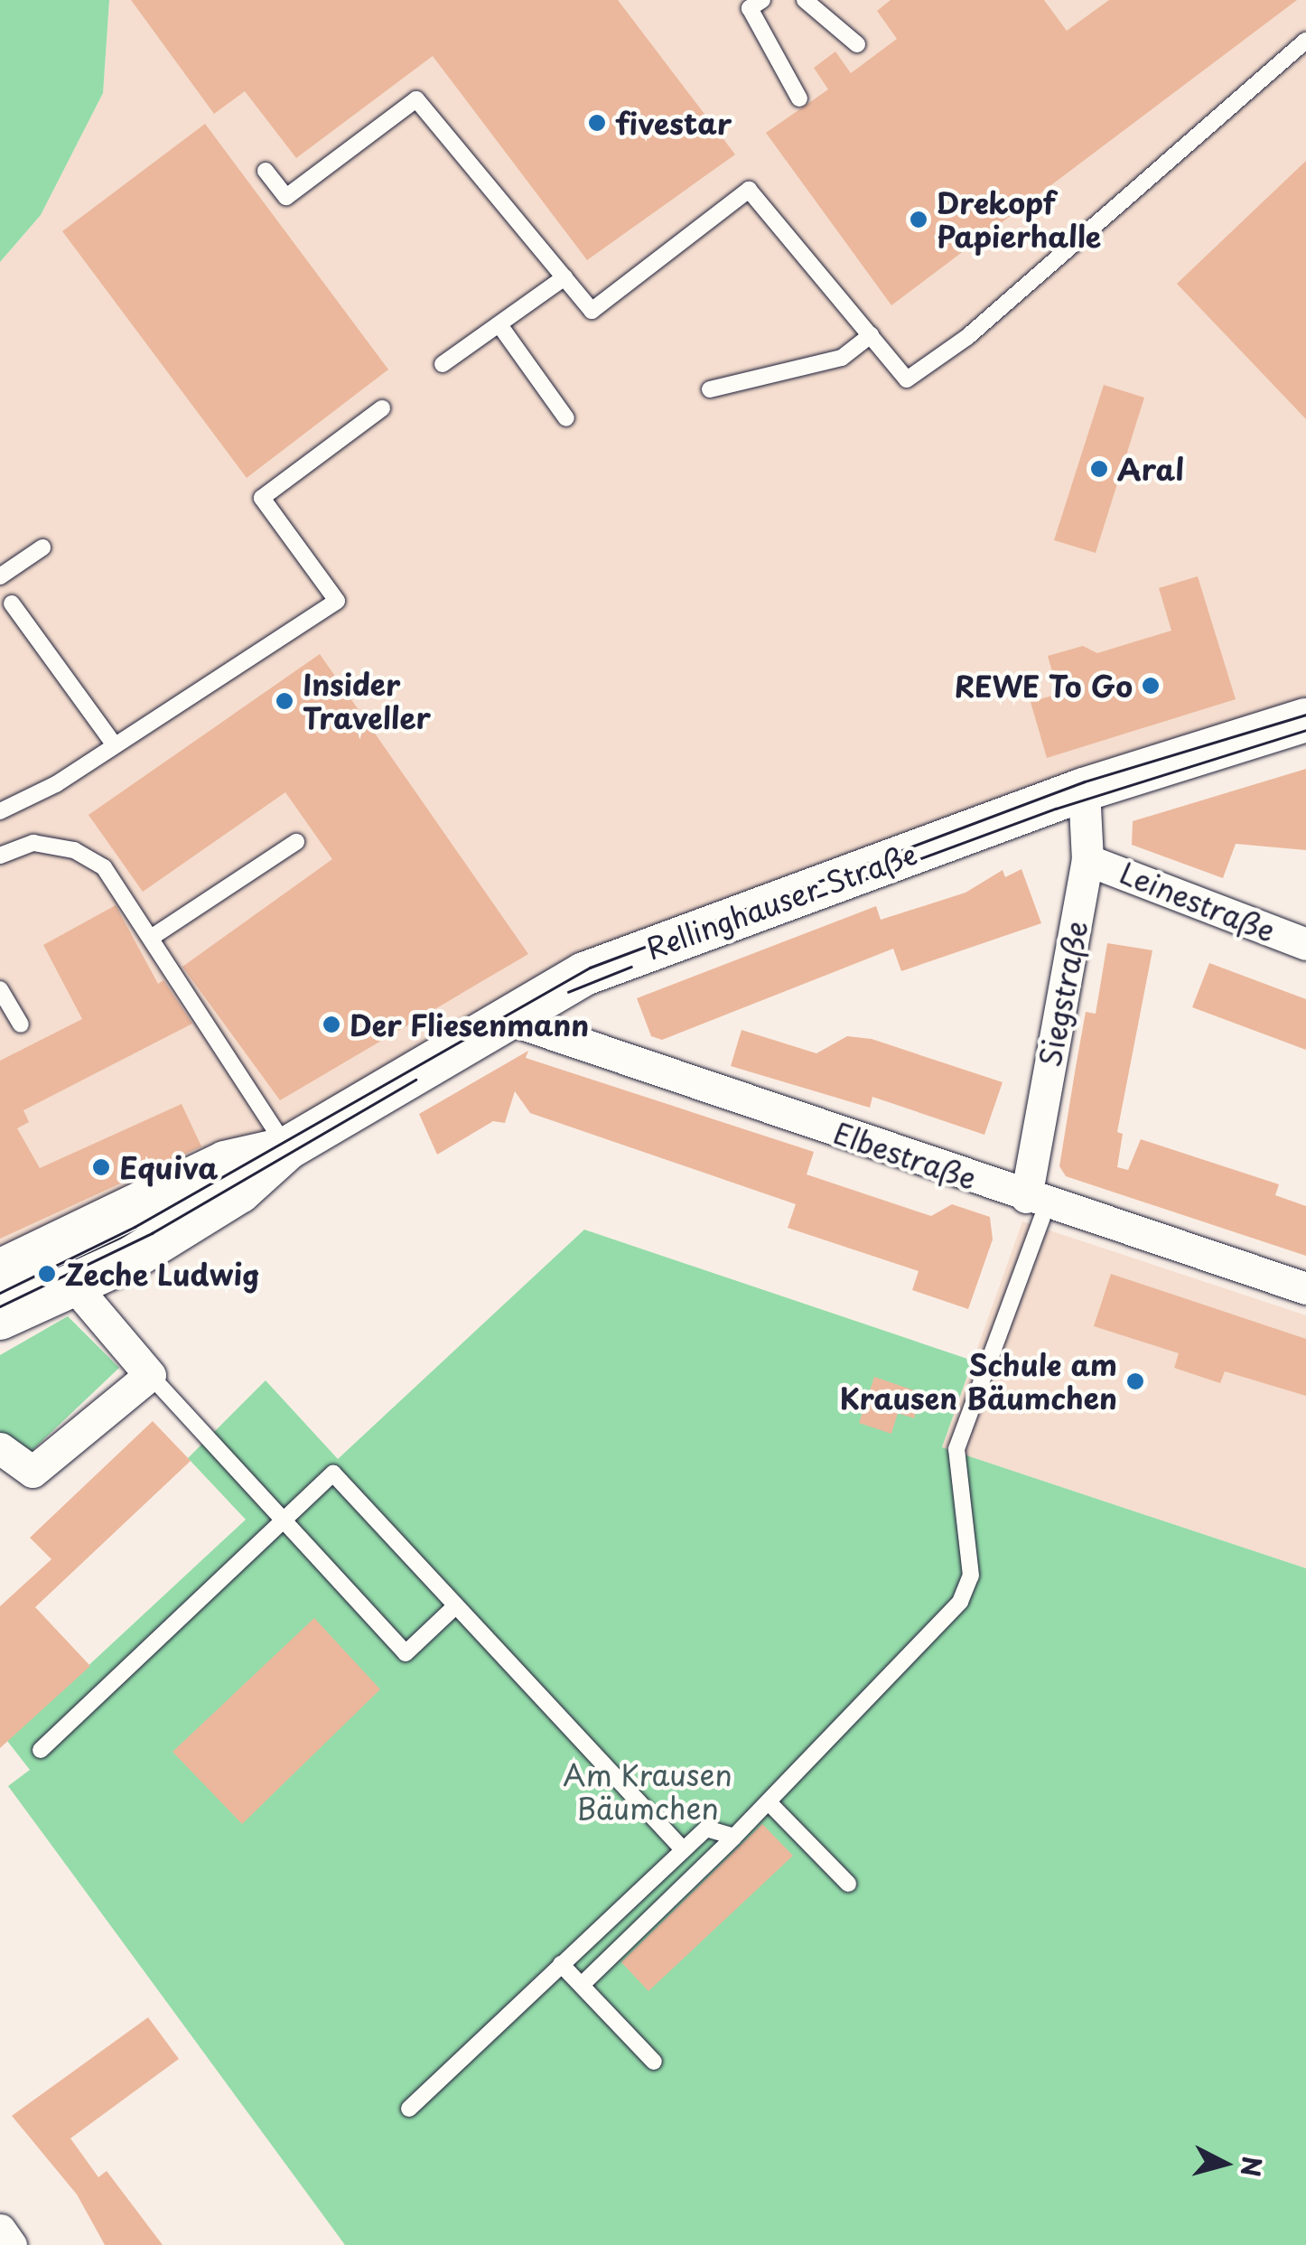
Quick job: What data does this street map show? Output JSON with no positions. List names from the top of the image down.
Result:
{
  "streets": {
    "main road": ["Rellinghauser Straße"],
    "street": ["Leinestraße", "Siegstraße", "Elbestraße"]
  },
  "crossings": [
    ["Rellinghauser Straße", "Siegstraße"],
    ["Rellinghauser Straße", "Elbestraße"],
    ["Leinestraße", "Siegstraße"],
    ["Siegstraße", "Elbestraße"]
  ],
  "parks": ["Am Krausen Bäumchen"],
  "places": [
    "fivestar",
    "Drekopf Papierhalle",
    "Aral",
    "REWE To Go",
    "Insider Traveller",
    "Der Fliesenmann",
    "Equiva",
    "Zeche Ludwig",
    "Schule am Krausen Bäumchen"
  ],
  "north": "right"
}
